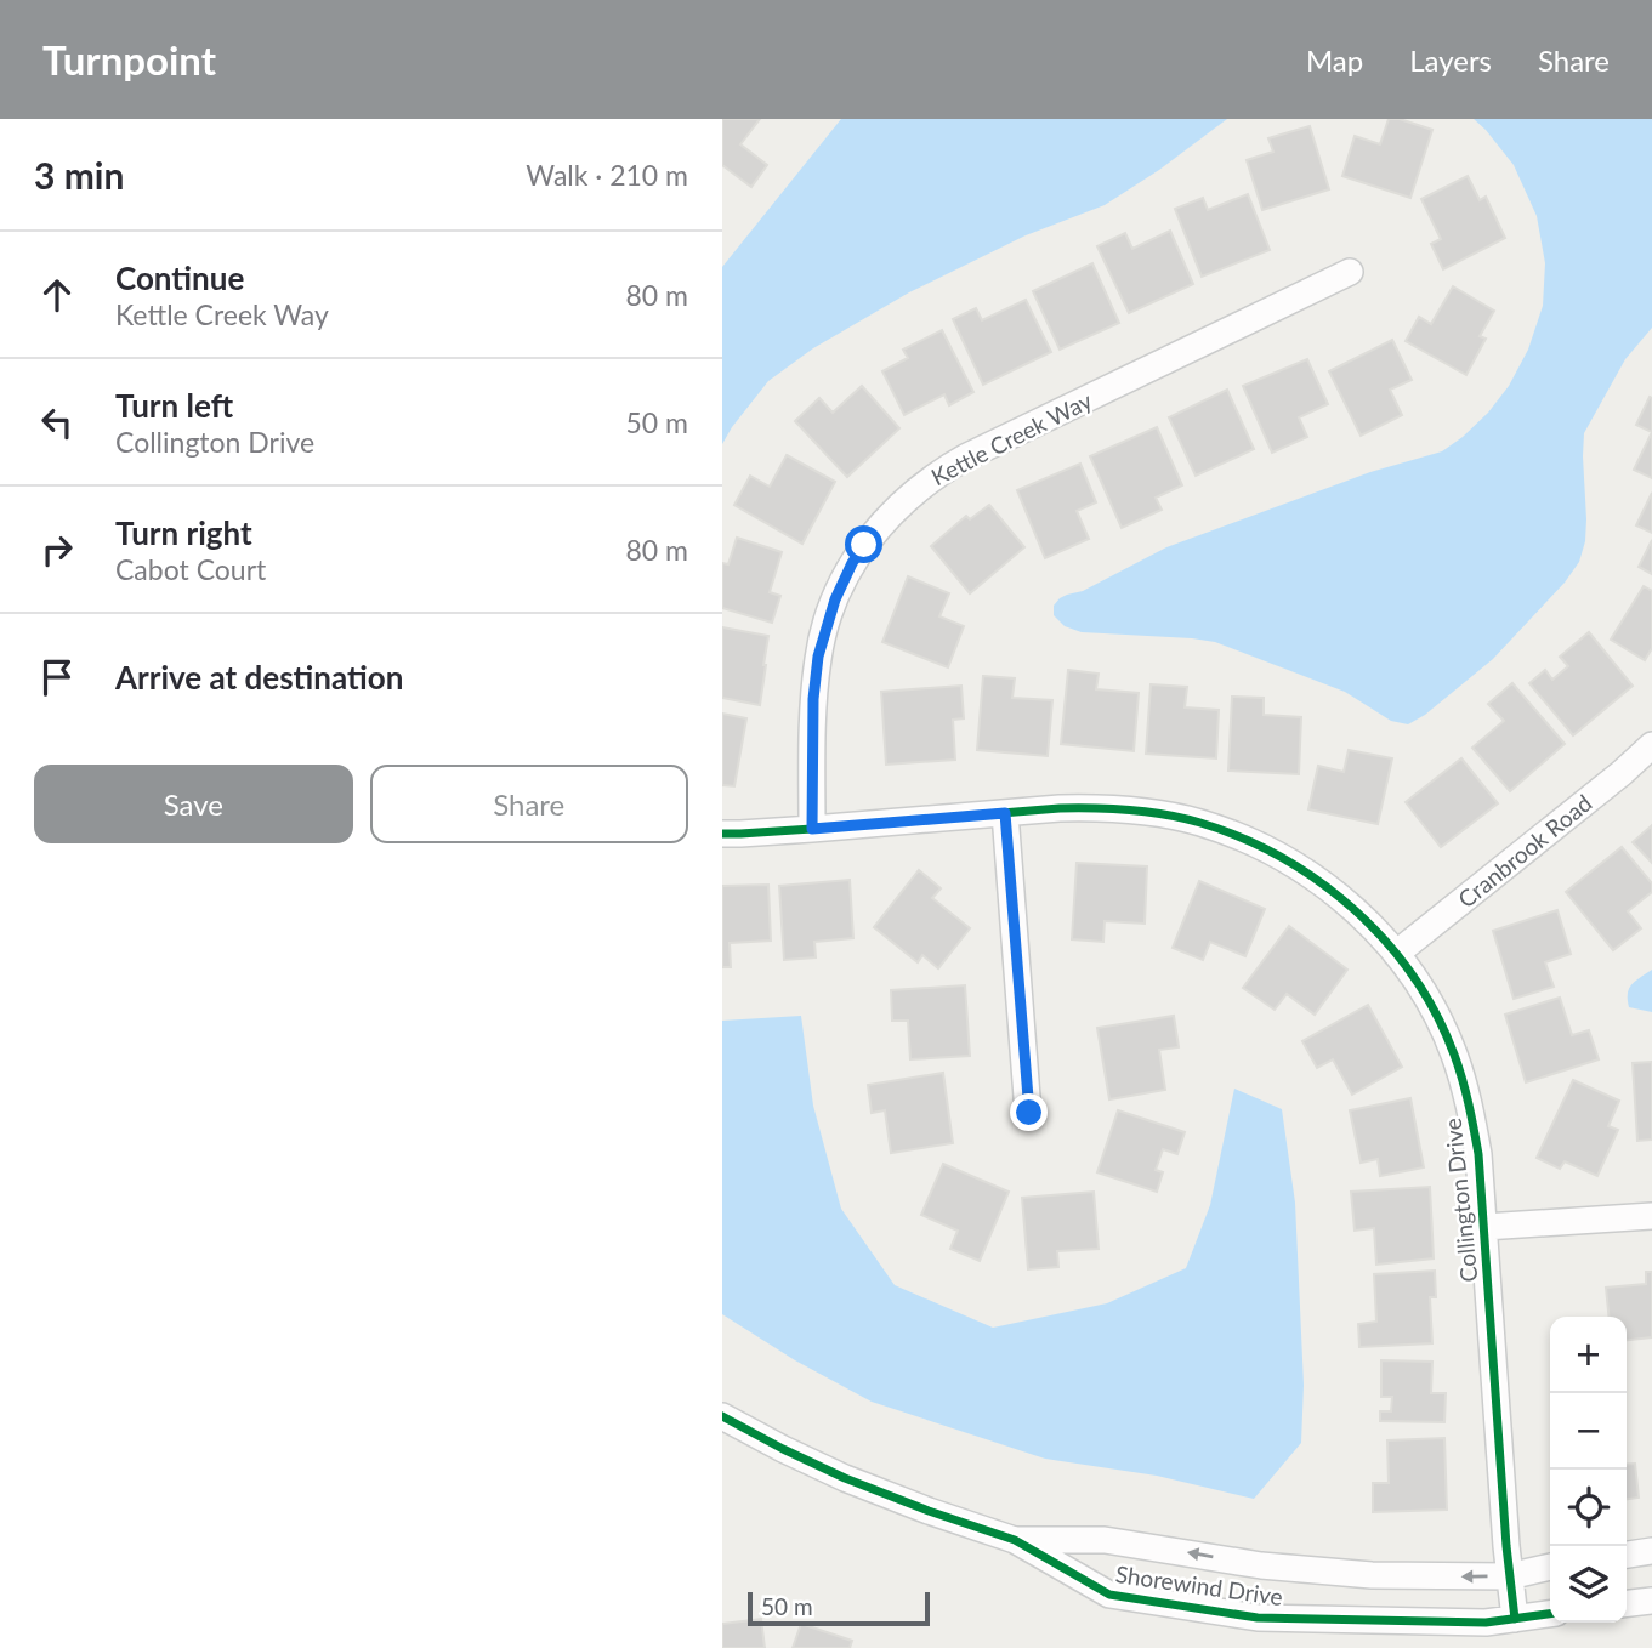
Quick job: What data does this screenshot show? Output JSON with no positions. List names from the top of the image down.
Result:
{
  "streets": {
    "street": [
      "Kettle Creek Way",
      "Cranbrook Road",
      "Collington Drive",
      "Shorewind Drive"
    ]
  },
  "crossings": [
    ["Kettle Creek Way", "Collington Drive"],
    ["Cranbrook Road", "Collington Drive"],
    ["Collington Drive", "Shorewind Drive"]
  ],
  "scale_bar": "50 m",
  "page": {
    "header": "Turnpoint",
    "nav": ["Map", "Layers", "Share"],
    "heading": ["3 min", "Walk · 210 m"],
    "list": [
      ["Continue", "Kettle Creek Way", "80 m"],
      ["Turn left", "Collington Drive", "50 m"],
      ["Turn right", "Cabot Court", "80 m"],
      "Arrive at destination"
    ],
    "buttons": ["Save", "Share"],
    "map_buttons": ["+", "−"],
    "scale": "50 m"
  }
}
